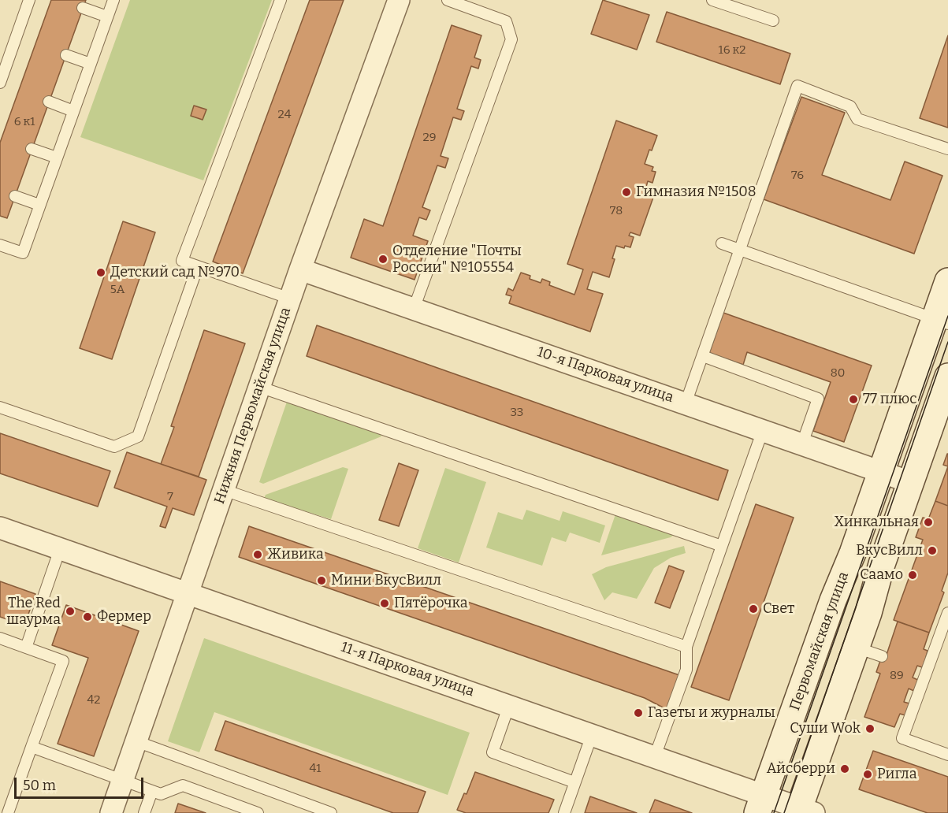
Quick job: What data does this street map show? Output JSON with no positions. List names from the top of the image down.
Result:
{
  "streets": {
    "main road": ["Первомайская улица"],
    "street": ["10-я Парковая улица", "Нижняя Первомайская улица", "11-я Парковая улица"]
  },
  "crossings": [
    ["10-я Парковая улица", "Нижняя Первомайская улица"],
    ["10-я Парковая улица", "Первомайская улица"],
    ["Нижняя Первомайская улица", "11-я Парковая улица"],
    ["Первомайская улица", "11-я Парковая улица"]
  ],
  "places": [
    "Гимназия №1508",
    "Отделение \"Почты России\" №105554",
    "Детский сад №970",
    "77 плюс",
    "Хинкальная",
    "ВкусВилл",
    "Живика",
    "Саамо",
    "Мини ВкусВилл",
    "Пятёрочка",
    "Свет",
    "The Red шаурма",
    "Фермер",
    "Газеты и журналы",
    "Суши Wok",
    "Айсберри",
    "Ригла"
  ],
  "house_numbers": [
    "16 к2",
    "24",
    "6 к1",
    "29",
    "76",
    "78",
    "5А",
    "80",
    "33",
    "7",
    "89",
    "42",
    "41"
  ],
  "scale_bar": "50 m"
}
